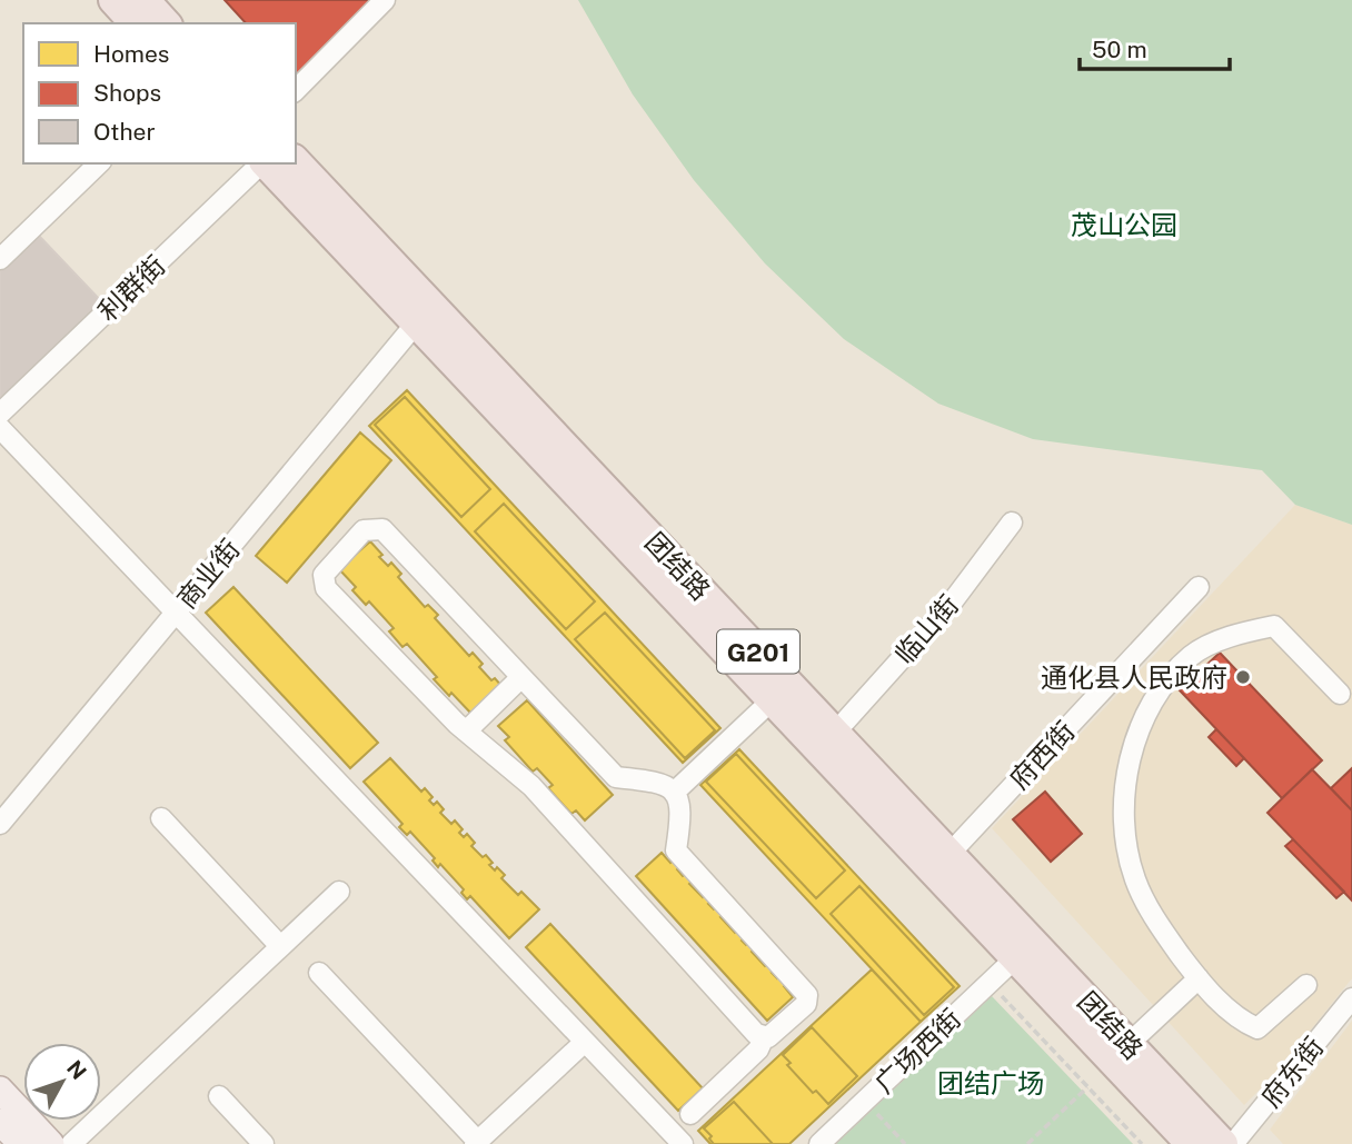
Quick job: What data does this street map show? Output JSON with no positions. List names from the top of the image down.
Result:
{
  "streets": {
    "highway": ["团结路", "G201"],
    "street": [
      "利群街",
      "商业街",
      "临山街",
      "府西街",
      "广场西街",
      "府东街"
    ]
  },
  "crossings": [
    ["团结路", "商业街"],
    ["团结路", "临山街"],
    ["团结路", "府西街"],
    ["团结路", "广场西街"]
  ],
  "parks": ["茂山公园", "团结广场"],
  "places": ["通化县人民政府"],
  "legend": ["Homes", "Shops", "Other"],
  "scale_bar": "50 m",
  "north": "top right"
}
